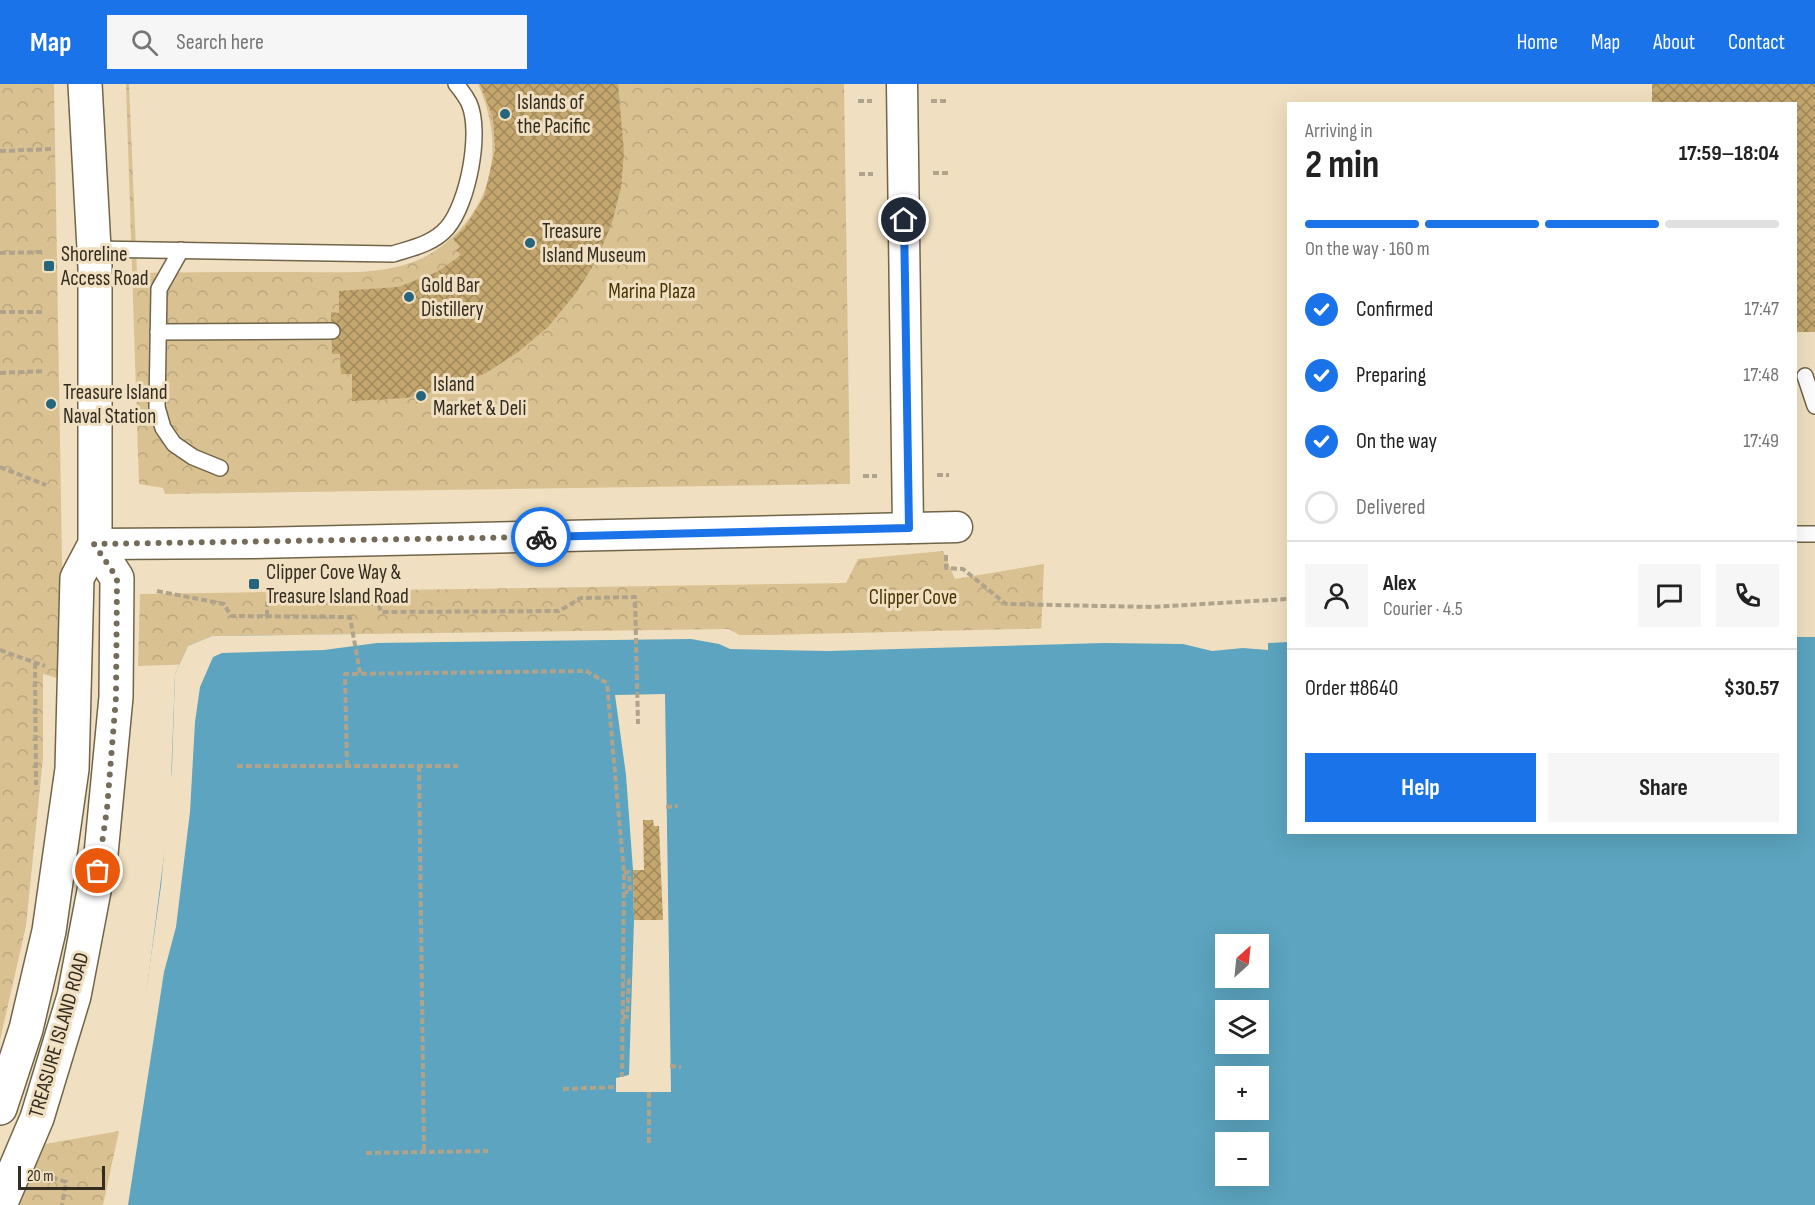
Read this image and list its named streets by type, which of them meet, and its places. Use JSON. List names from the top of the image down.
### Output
{
  "streets": {
    "street": ["TREASURE ISLAND ROAD"]
  },
  "parks": ["Marina Plaza", "Clipper Cove"],
  "places": {
    "other": [
      "Islands of the Pacific",
      "Treasure Island Museum",
      "Gold Bar Distillery",
      "Island Market & Deli",
      "Treasure Island Naval Station"
    ],
    "transit": ["Shoreline Access Road", "Clipper Cove Way & Treasure Island Road"]
  },
  "scale_bar": "20 m",
  "north": "top right",
  "page": {
    "header": "Map",
    "search": "Search here",
    "nav": [
      "Home",
      "Map",
      "About",
      "Contact"
    ],
    "heading": ["2 min", "Arriving in", "17:59–18:04"],
    "panel": [
      "Alex",
      "Courier · 4.5",
      "Order #8640",
      "$30.57"
    ],
    "bar": "On the way · 160 m",
    "list": [
      ["Confirmed", "17:47"],
      ["Preparing", "17:48"],
      ["On the way", "17:49"],
      "Delivered"
    ],
    "buttons": ["Help", "Share"],
    "map_buttons": ["+", "−"],
    "scale": "20 m"
  }
}
